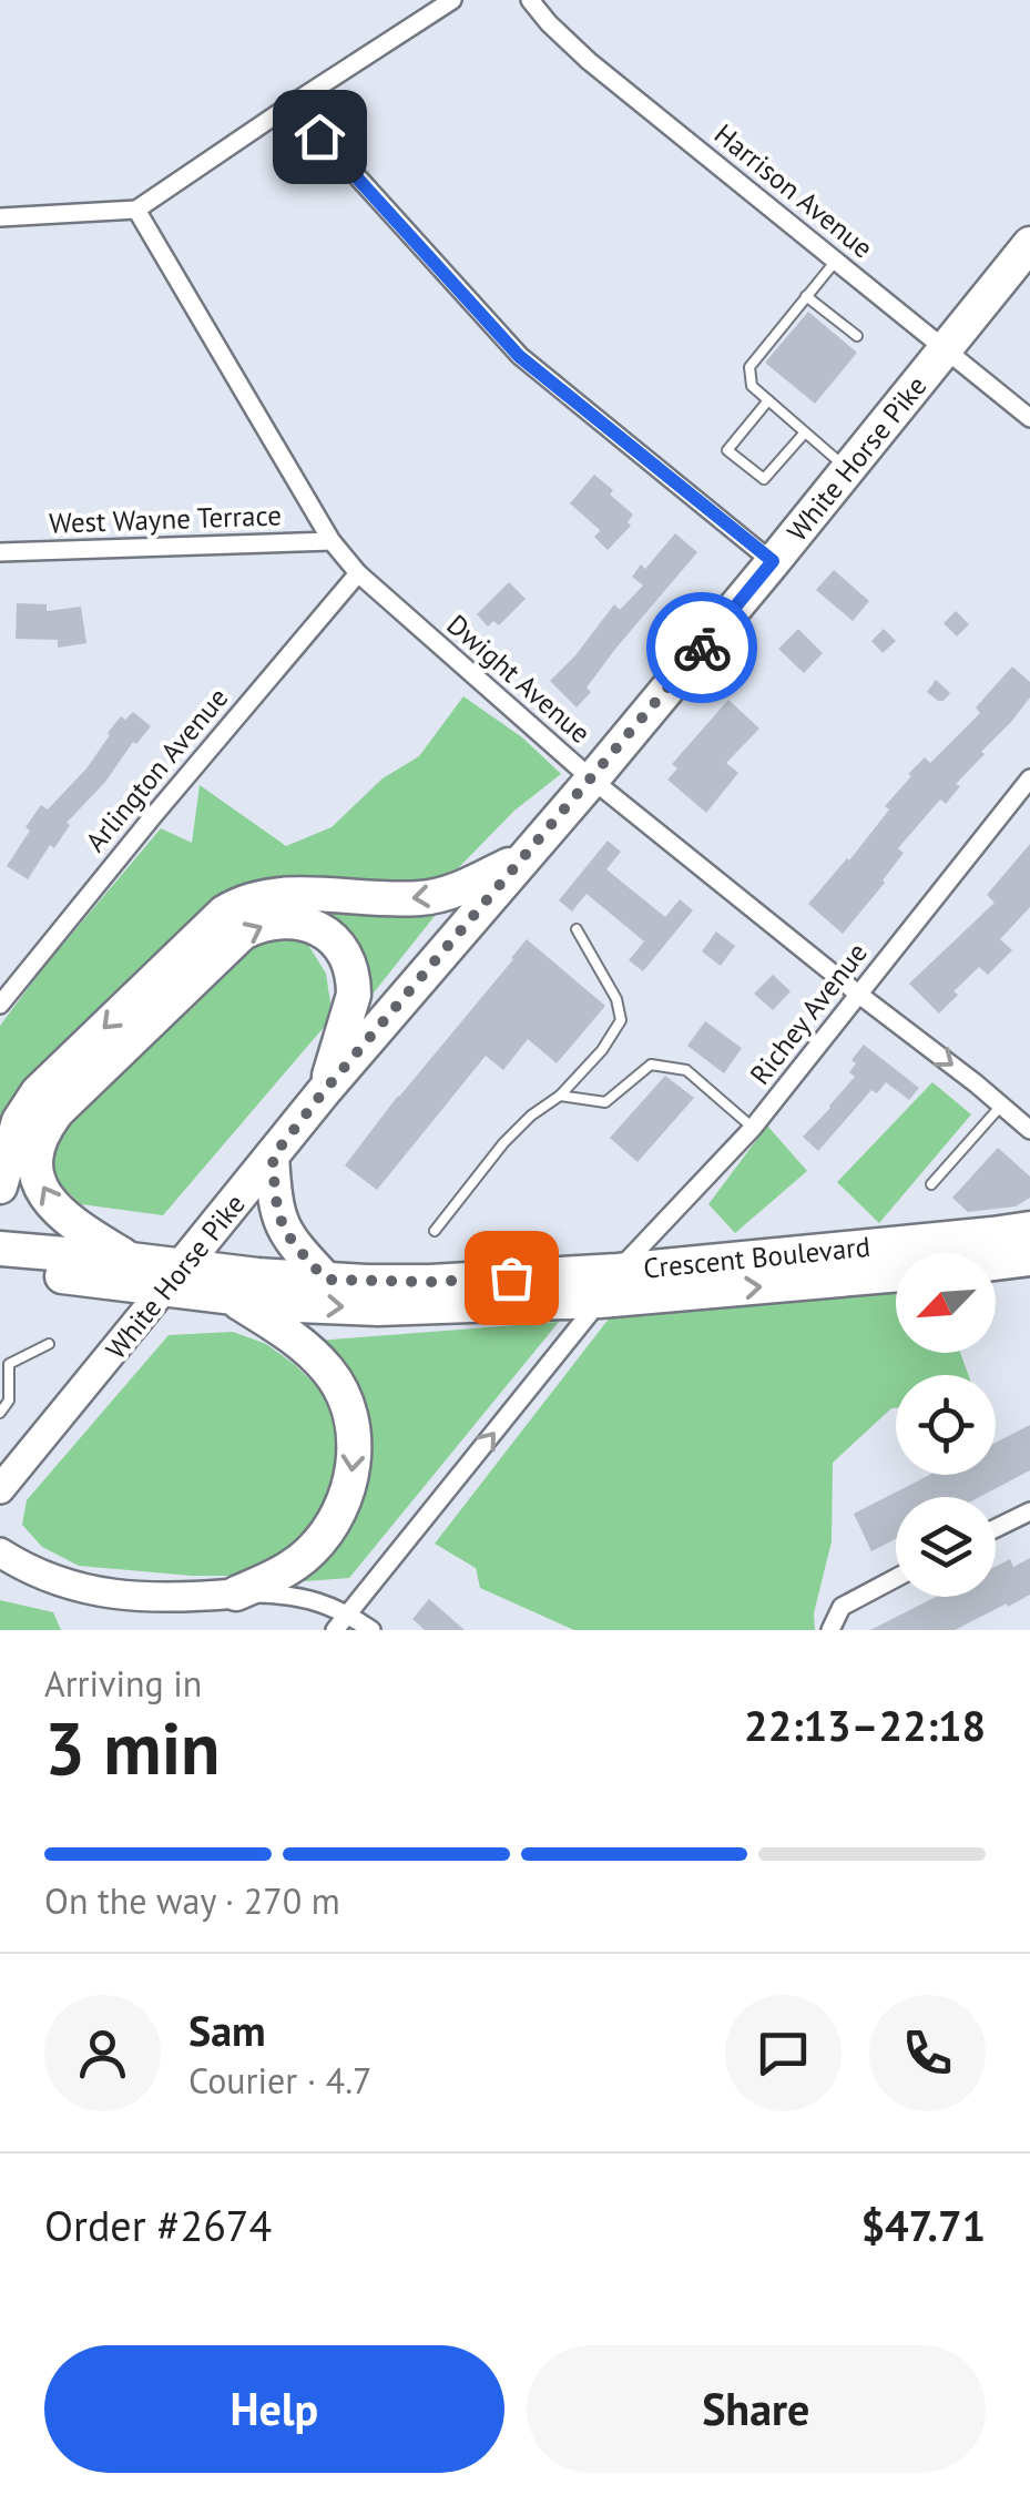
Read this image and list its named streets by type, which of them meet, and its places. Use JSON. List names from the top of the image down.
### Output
{
  "streets": {
    "highway": ["White Horse Pike", "Crescent Boulevard"],
    "street": [
      "Harrison Avenue",
      "West Wayne Terrace",
      "Dwight Avenue",
      "Arlington Avenue",
      "Richey Avenue"
    ]
  },
  "crossings": [
    ["Harrison Avenue", "White Horse Pike"],
    ["White Horse Pike", "Dwight Avenue"],
    ["White Horse Pike", "Crescent Boulevard"],
    ["West Wayne Terrace", "Dwight Avenue"],
    ["Dwight Avenue", "Arlington Avenue"],
    ["Dwight Avenue", "Richey Avenue"],
    ["Richey Avenue", "Crescent Boulevard"]
  ],
  "north": "bottom left",
  "page": {
    "heading": ["3 min", "Arriving in", "22:13–22:18"],
    "panel": [
      "Sam",
      "Courier · 4.7",
      "Order #2674",
      "$47.71"
    ],
    "bar": "On the way · 270 m",
    "buttons": ["Help", "Share"]
  }
}
